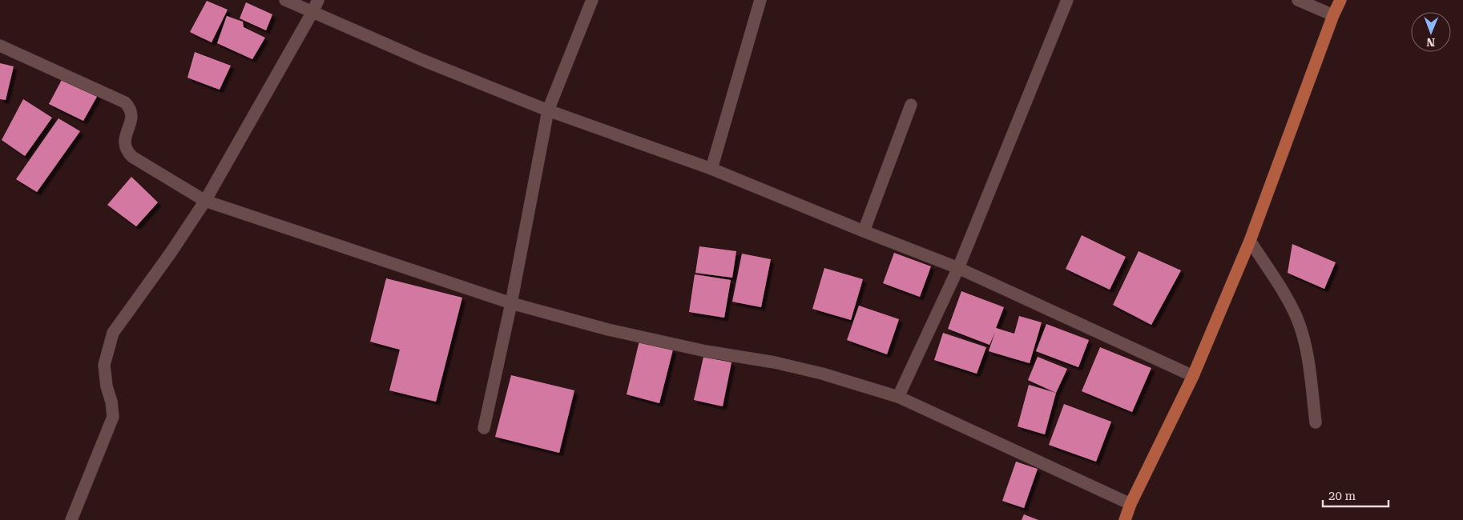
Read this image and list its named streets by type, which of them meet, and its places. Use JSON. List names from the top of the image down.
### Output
{
  "scale_bar": "20 m",
  "north": "bottom"
}
